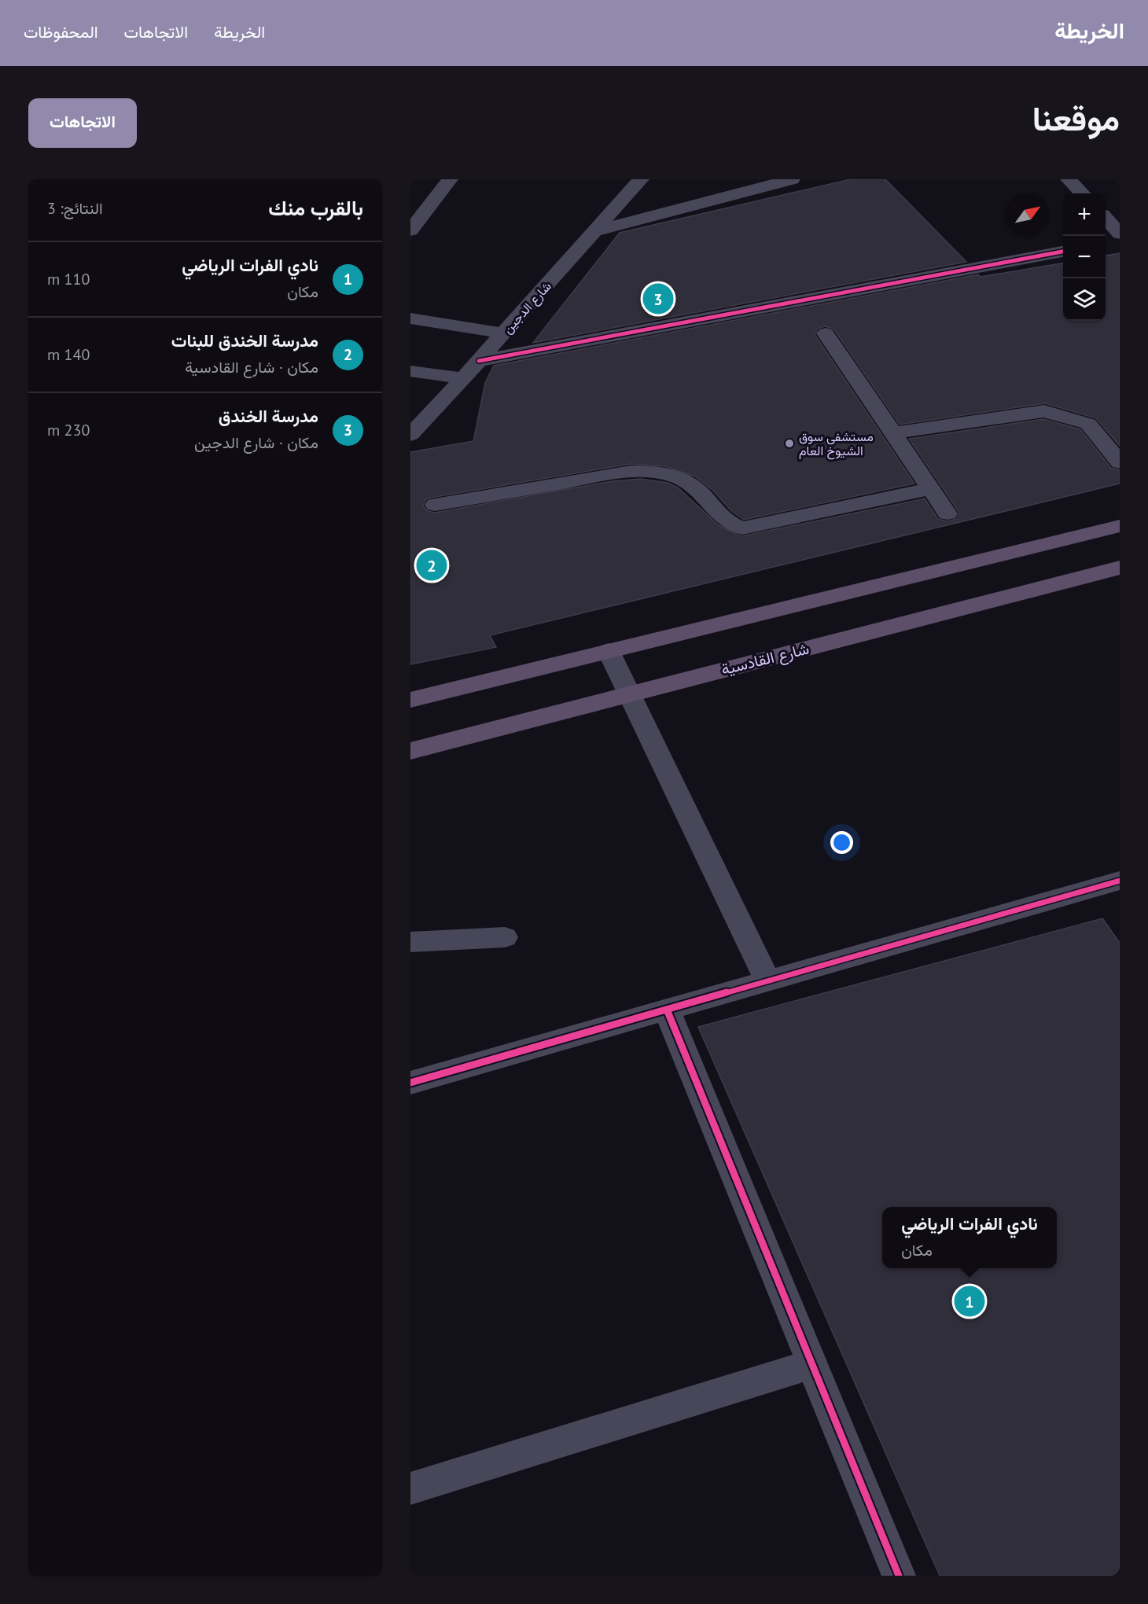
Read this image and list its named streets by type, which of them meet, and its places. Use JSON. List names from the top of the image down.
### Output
{
  "streets": {
    "main road": ["شارع القادسية"],
    "street": ["شارع الدجين"]
  },
  "places": ["مستشفى سوق الشيوخ العام"],
  "north": "top right",
  "page": {
    "header": "الخريطة",
    "nav": ["الخريطة", "الاتجاهات", "المحفوظات"],
    "title": "موقعنا",
    "buttons": "الاتجاهات",
    "heading": ["بالقرب منك", "النتائج: 3"],
    "map_buttons": ["+", "−"],
    "list": [
      {
        "mark": "1",
        "name": "نادي الفرات الرياضي",
        "note": "مكان",
        "value": "110 m"
      },
      {
        "mark": "2",
        "name": "مدرسة الخندق للبنات",
        "note": "مكان · شارع القادسية",
        "value": "140 m"
      },
      {
        "mark": "3",
        "name": "مدرسة الخندق",
        "note": "مكان · شارع الدجين",
        "value": "230 m"
      }
    ],
    "pins": ["3", "2", "1"],
    "popup": ["نادي الفرات الرياضي", "مكان"]
  }
}
